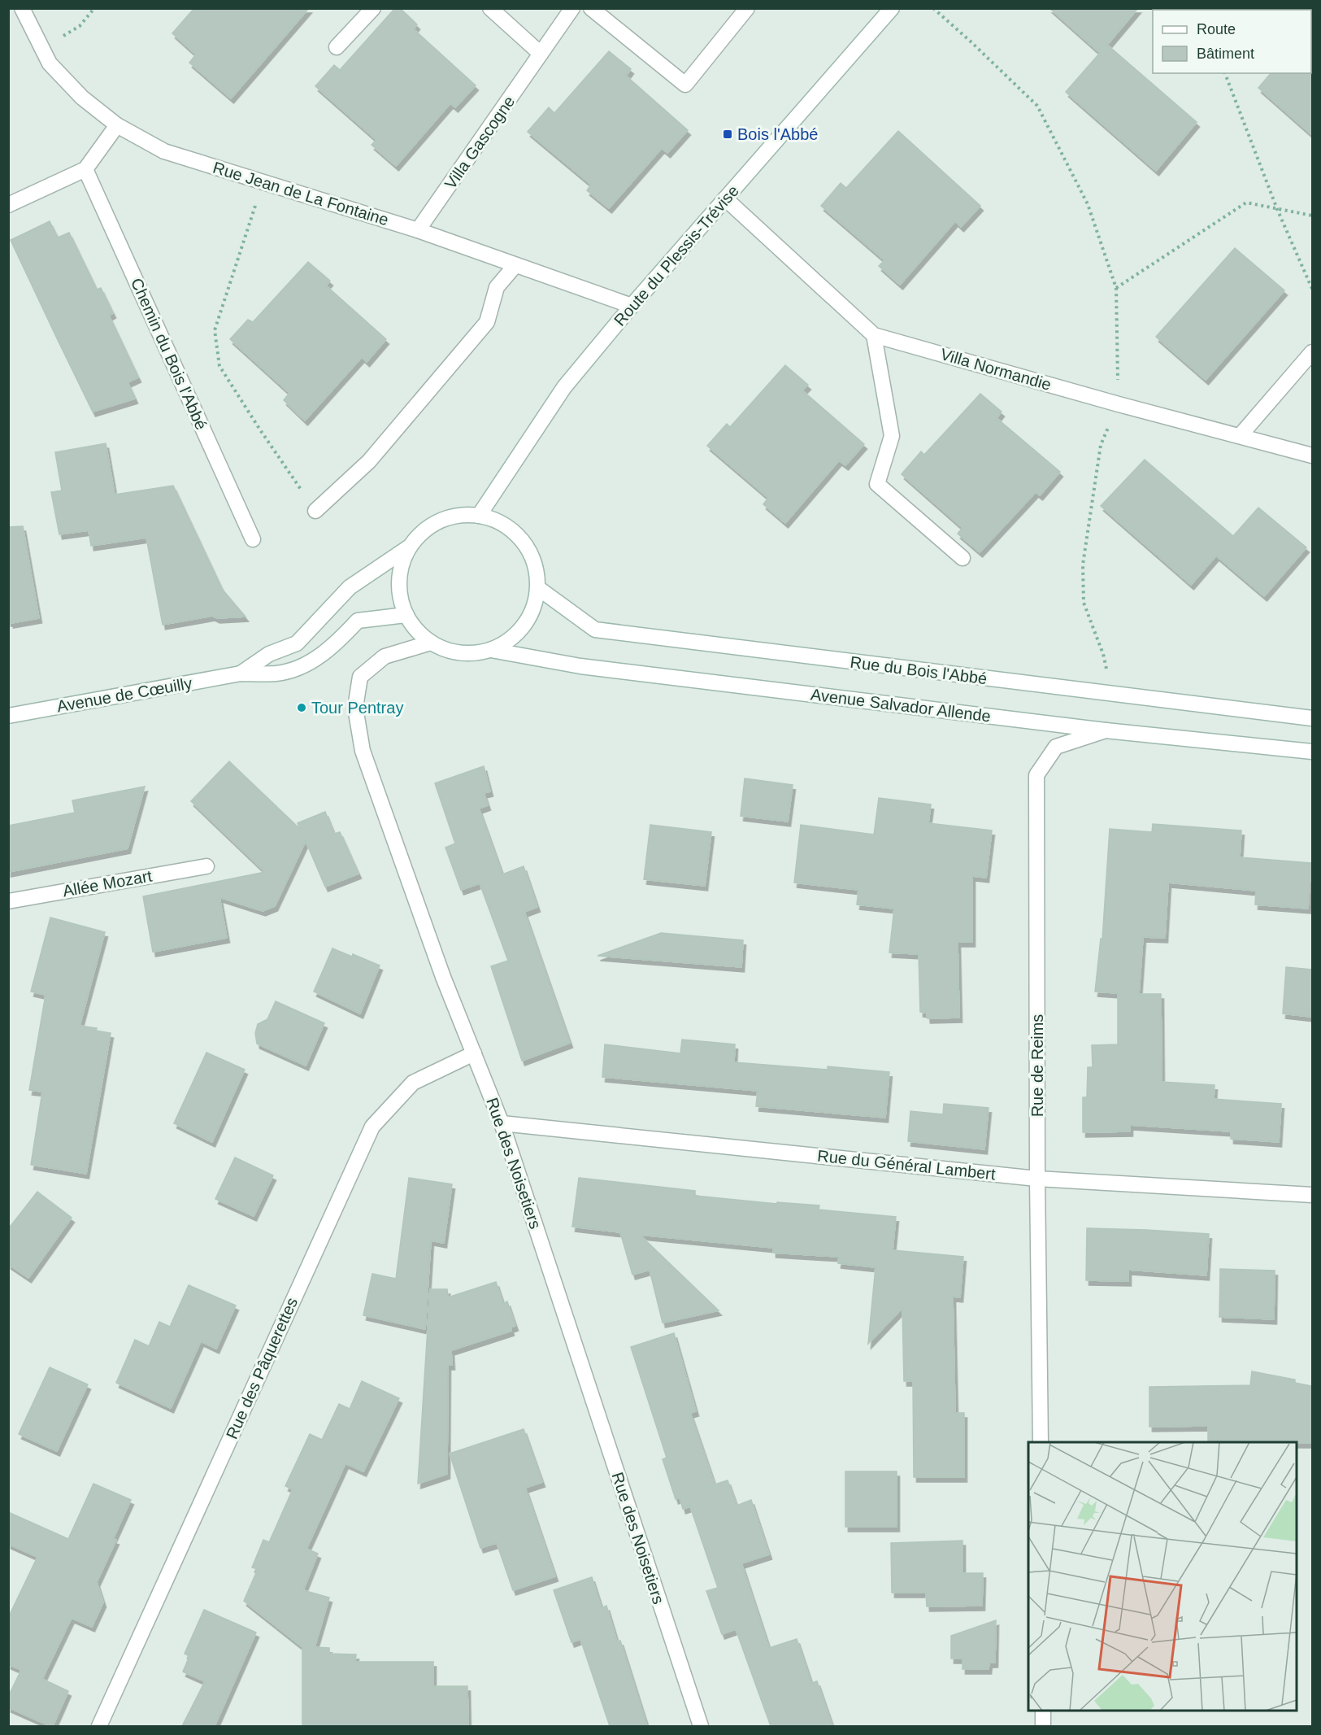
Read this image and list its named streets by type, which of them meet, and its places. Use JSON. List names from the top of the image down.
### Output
{
  "streets": {
    "street": [
      "Villa Gascogne",
      "Rue Jean de La Fontaine",
      "Route du Plessis-Trévise",
      "Chemin du Bois l'Abbé",
      "Villa Normandie",
      "Rue du Bois l'Abbé",
      "Avenue de Cœuilly",
      "Avenue Salvador Allende",
      "Allée Mozart",
      "Rue de Reims",
      "Rue des Noisetiers",
      "Rue du Général Lambert",
      "Rue des Pâquerettes"
    ]
  },
  "crossings": [
    ["Villa Gascogne", "Rue Jean de La Fontaine"],
    ["Rue Jean de La Fontaine", "Route du Plessis-Trévise"],
    ["Route du Plessis-Trévise", "Villa Normandie"],
    ["Route du Plessis-Trévise", "Rue du Bois l'Abbé"],
    ["Route du Plessis-Trévise", "Avenue de Cœuilly"],
    ["Route du Plessis-Trévise", "Avenue Salvador Allende"],
    ["Route du Plessis-Trévise", "Rue des Noisetiers"],
    ["Rue du Bois l'Abbé", "Avenue de Cœuilly"],
    ["Rue du Bois l'Abbé", "Avenue Salvador Allende"],
    ["Rue du Bois l'Abbé", "Rue des Noisetiers"],
    ["Avenue de Cœuilly", "Avenue Salvador Allende"],
    ["Avenue de Cœuilly", "Rue des Noisetiers"],
    ["Avenue Salvador Allende", "Rue de Reims"],
    ["Avenue Salvador Allende", "Rue des Noisetiers"],
    ["Rue de Reims", "Rue du Général Lambert"],
    ["Rue des Noisetiers", "Rue du Général Lambert"],
    ["Rue des Noisetiers", "Rue des Pâquerettes"]
  ],
  "places": {
    "transit": ["Bois l'Abbé"],
    "other": ["Tour Pentray"]
  },
  "legend": ["Route", "Bâtiment"]
}
